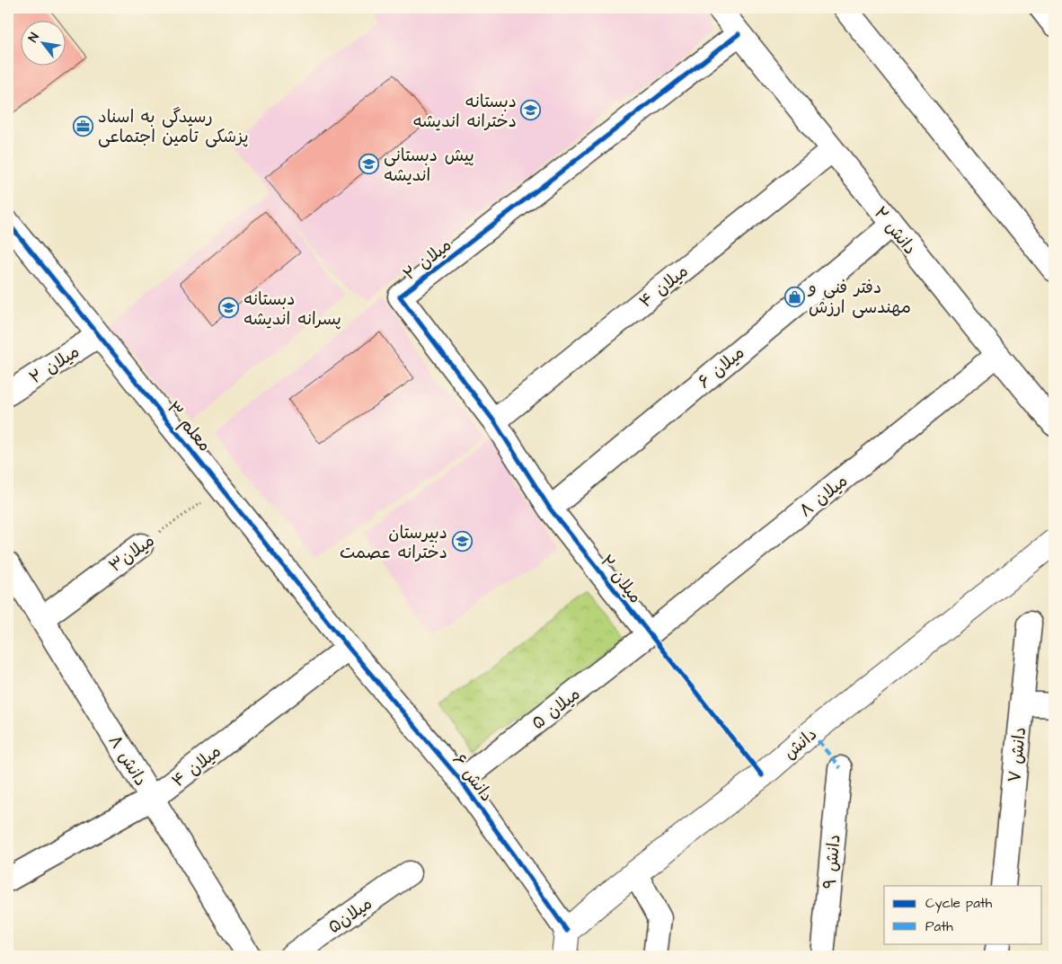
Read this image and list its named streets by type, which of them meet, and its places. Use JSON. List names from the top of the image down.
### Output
{
  "streets": {
    "street": [
      "دانش ۲",
      "میلان ۲",
      "میلان ۴",
      "میلان ۶",
      "معلم ۳",
      "میلان ۸",
      "میلان۳",
      "میلان ۵",
      "دانش",
      "دانش ۷",
      "دانش ۸",
      "دانش ۶",
      "دانش ۹",
      "میلان۵"
    ]
  },
  "crossings": [
    ["دانش ۲", "میلان ۲"],
    ["دانش ۲", "میلان ۴"],
    ["دانش ۲", "میلان ۶"],
    ["دانش ۲", "میلان ۸"],
    ["میلان ۲", "میلان ۴"],
    ["میلان ۲", "میلان ۶"],
    ["میلان ۲", "معلم ۳"],
    ["میلان ۲", "میلان ۸"],
    ["میلان ۲", "میلان ۵"],
    ["میلان ۴", "معلم ۳"],
    ["میلان ۴", "دانش ۸"],
    ["میلان ۴", "دانش ۶"],
    ["معلم ۳", "میلان۳"],
    ["معلم ۳", "دانش ۶"],
    ["میلان ۸", "میلان ۵"],
    ["میلان۳", "دانش ۸"],
    ["میلان ۵", "دانش ۶"],
    ["دانش", "دانش ۶"]
  ],
  "places": {
    "school or university": [
      "دبستانه دخترانه اندیشه",
      "پیش دبستانی اندیشه",
      "دبستانه پسرانه اندیشه",
      "دبیرستان دخترانه عصمت"
    ],
    "office": ["رسیدگی به اسناد پزشکی تامین اجتماعی"],
    "shop": ["دفتر فنی و مهندسی ارزش"]
  },
  "legend": ["Cycle path", "Path"],
  "north": "top left"
}
